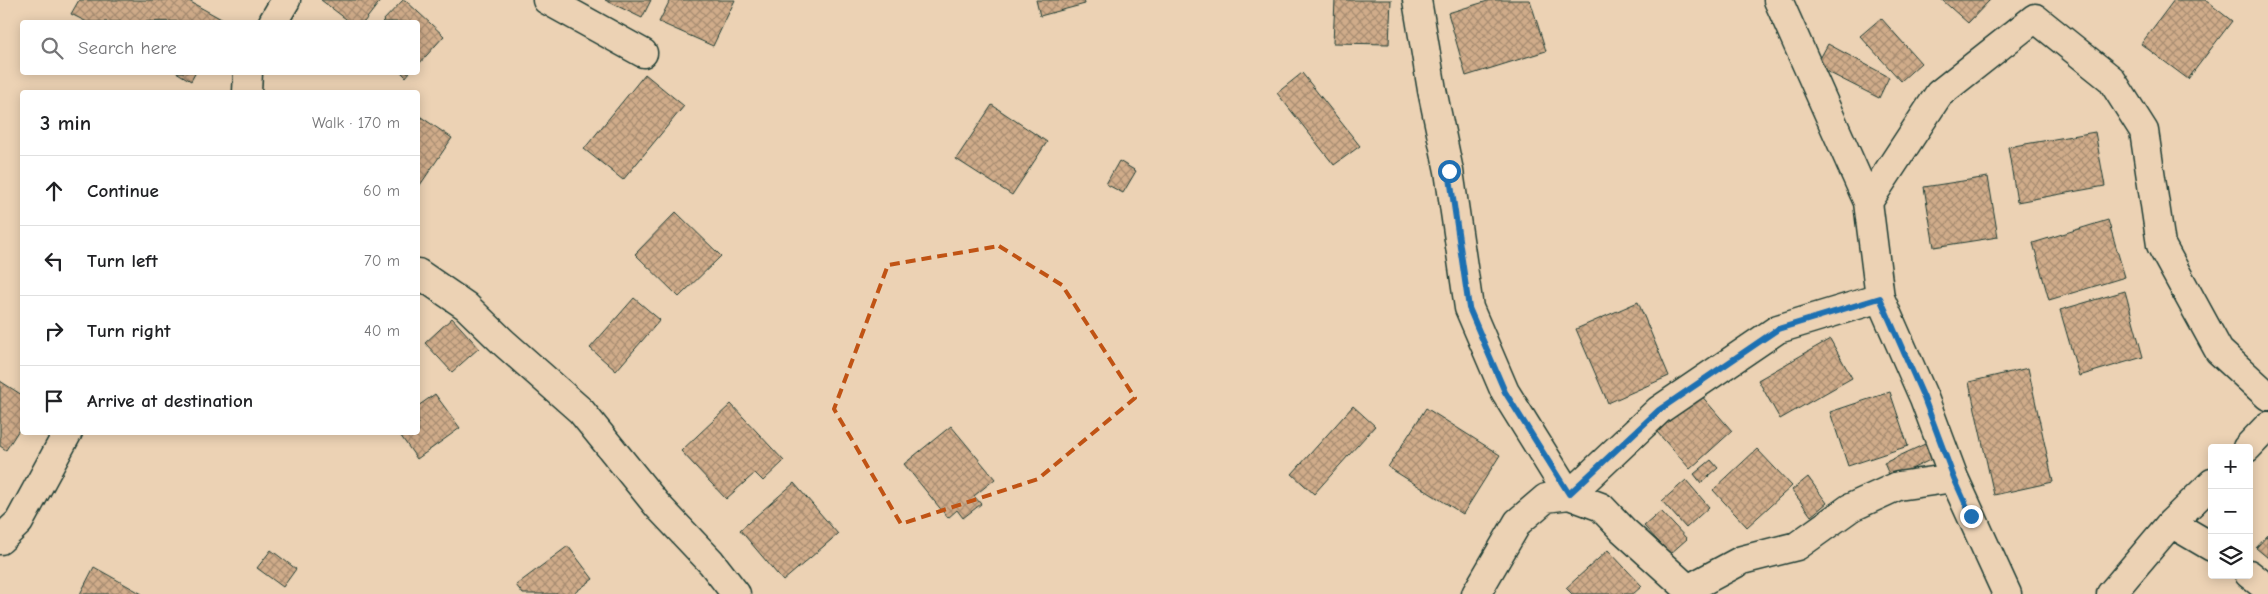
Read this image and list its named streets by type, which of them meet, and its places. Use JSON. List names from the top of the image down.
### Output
{
  "page": {
    "search": "Search here",
    "heading": ["3 min", "Walk · 170 m"],
    "list": [
      ["Continue", "60 m"],
      ["Turn left", "70 m"],
      ["Turn right", "40 m"],
      "Arrive at destination"
    ],
    "map_buttons": ["+", "−"]
  }
}
